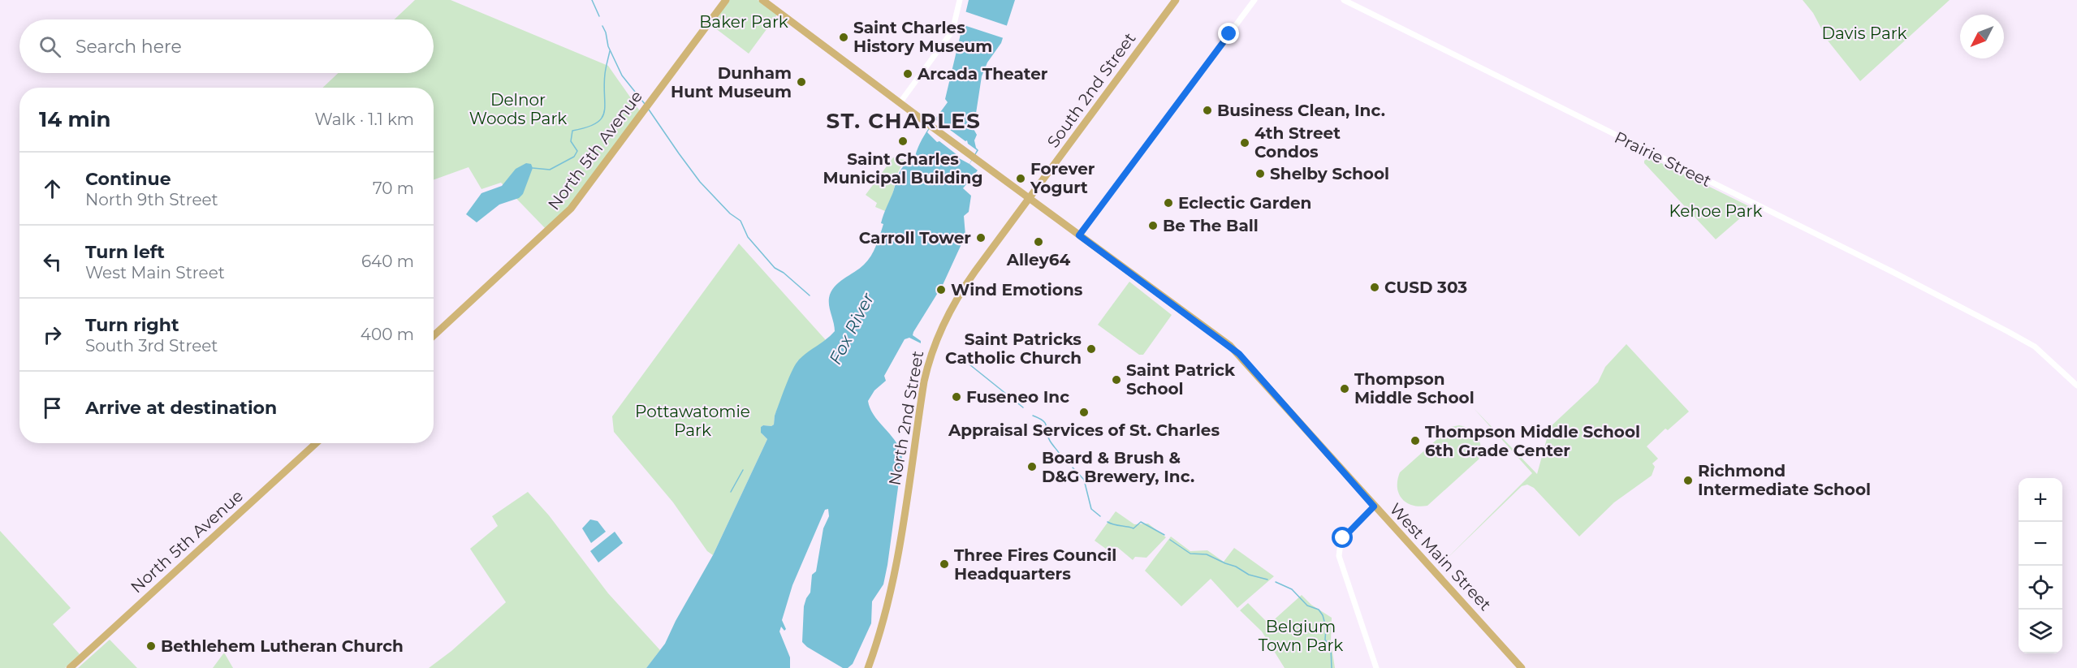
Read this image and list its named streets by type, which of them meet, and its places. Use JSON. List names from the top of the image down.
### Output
{
  "streets": {
    "main road": [
      "South 2nd Street",
      "North 5th Avenue",
      "North 2nd Street",
      "West Main Street"
    ],
    "street": ["Prairie Street"]
  },
  "crossings": [
    ["South 2nd Street", "North 2nd Street"],
    ["South 2nd Street", "West Main Street"],
    ["North 2nd Street", "West Main Street"]
  ],
  "districts": ["ST. CHARLES"],
  "water": ["Fox River"],
  "parks": [
    "Baker Park",
    "Davis Park",
    "Delnor Woods Park",
    "Kehoe Park",
    "Pottawatomie Park",
    "Belgium Town Park"
  ],
  "places": [
    "Saint Charles History Museum",
    "Arcada Theater",
    "Dunham Hunt Museum",
    "Business Clean, Inc.",
    "Saint Charles Municipal Building",
    "4th Street Condos",
    "Shelby School",
    "Forever Yogurt",
    "Eclectic Garden",
    "Be The Ball",
    "Carroll Tower",
    "Alley64",
    "CUSD 303",
    "Wind Emotions",
    "Saint Patricks Catholic Church",
    "Saint Patrick School",
    "Thompson Middle School",
    "Fuseneo Inc",
    "Appraisal Services of St. Charles",
    "Thompson Middle School 6th Grade Center",
    "Board & Brush & D&G Brewery, Inc.",
    "Richmond Intermediate School",
    "Three Fires Council Headquarters",
    "Bethlehem Lutheran Church"
  ],
  "north": "bottom left",
  "page": {
    "search": "Search here",
    "heading": ["14 min", "Walk · 1.1 km"],
    "list": [
      ["Continue", "North 9th Street", "70 m"],
      ["Turn left", "West Main Street", "640 m"],
      ["Turn right", "South 3rd Street", "400 m"],
      "Arrive at destination"
    ],
    "map_buttons": ["+", "−"]
  }
}
